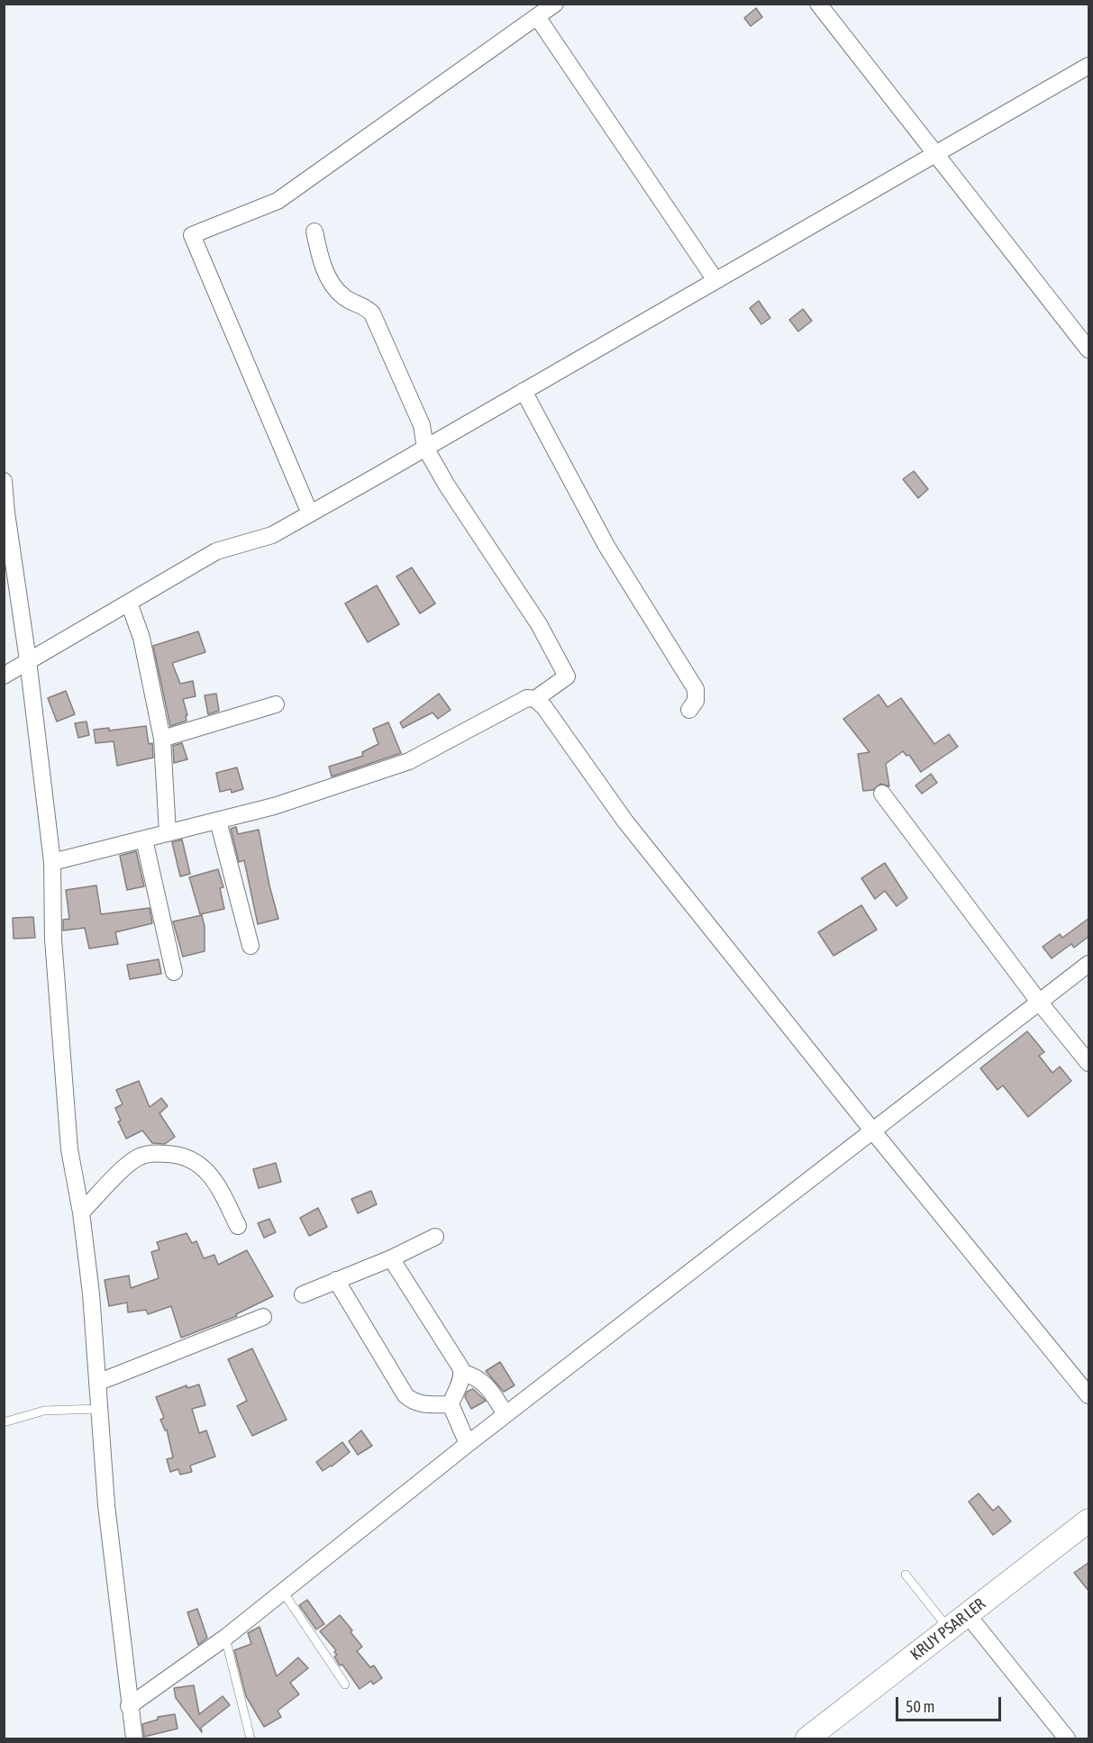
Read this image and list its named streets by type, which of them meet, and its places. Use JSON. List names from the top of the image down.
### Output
{
  "streets": {
    "street": ["KRUY PSAR LER"]
  },
  "scale_bar": "50 m"
}
